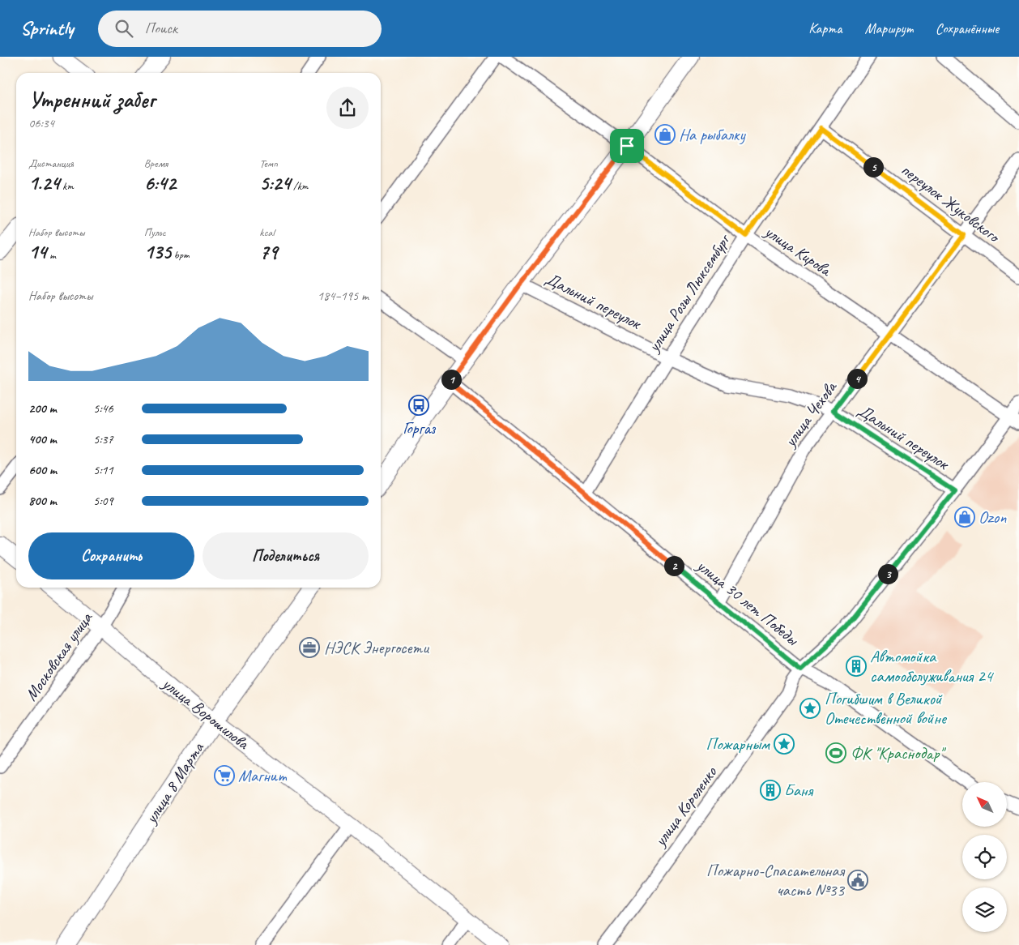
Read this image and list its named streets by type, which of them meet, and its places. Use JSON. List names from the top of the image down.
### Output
{
  "streets": {
    "main road": ["улица Ворошилова", "улица 8 Марта"],
    "street": [
      "переулок Жуковского",
      "улица Кирова",
      "улица Розы Люксембург",
      "Дальний переулок",
      "улица Чехова",
      "улица 30 лет Победы",
      "Московская улица",
      "улица Короленко"
    ]
  },
  "crossings": [
    ["переулок Жуковского", "улица Розы Люксембург"],
    ["переулок Жуковского", "улица Чехова"],
    ["улица Кирова", "улица Розы Люксембург"],
    ["улица Кирова", "улица Чехова"],
    ["улица Кирова", "улица Короленко"],
    ["улица Розы Люксембург", "Дальний переулок"],
    ["улица Розы Люксембург", "улица 30 лет Победы"],
    ["Дальний переулок", "улица Чехова"],
    ["Дальний переулок", "улица Короленко"],
    ["улица Чехова", "улица 30 лет Победы"],
    ["улица 30 лет Победы", "улица Короленко"],
    ["Московская улица", "улица Ворошилова"],
    ["улица Ворошилова", "улица 8 Марта"]
  ],
  "places": {
    "shop": ["На рыбалку", "Ozon"],
    "bus stop": ["Горгаз"],
    "office": ["НЭСК Энергосети"],
    "building": ["Автомойка самообслуживания 24", "Баня"],
    "place": ["Погибшим в Великой Отечественной войне", "Пожарным"],
    "sports": ["ФК \"Краснодар\""],
    "supermarket": ["Магнит"],
    "public building": ["Пожарно-Спасательная часть №33"]
  },
  "north": "top left",
  "page": {
    "header": "Sprintly",
    "search": "Поиск",
    "nav": ["Карта", "Маршрут", "Сохранённые"],
    "heading": ["Утренний забег", "06:34"],
    "stats": [
      ["Дистанция", "1.24 km"],
      ["Время", "6:42"],
      ["Темп", "5:24 /km"],
      ["Набор высоты", "14 m"],
      ["Пульс", "135 bpm"],
      ["kcal", "79"]
    ],
    "pins": [
      "5",
      "4",
      "1",
      "2",
      "3"
    ],
    "chart": ["Набор высоты", "184–195 m"],
    "list": [
      {
        "name": "200 m",
        "note": "5:46"
      },
      {
        "name": "400 m",
        "note": "5:37"
      },
      {
        "name": "600 m",
        "note": "5:11"
      },
      {
        "name": "800 m",
        "note": "5:09"
      }
    ],
    "buttons": ["Сохранить", "Поделиться"]
  }
}
